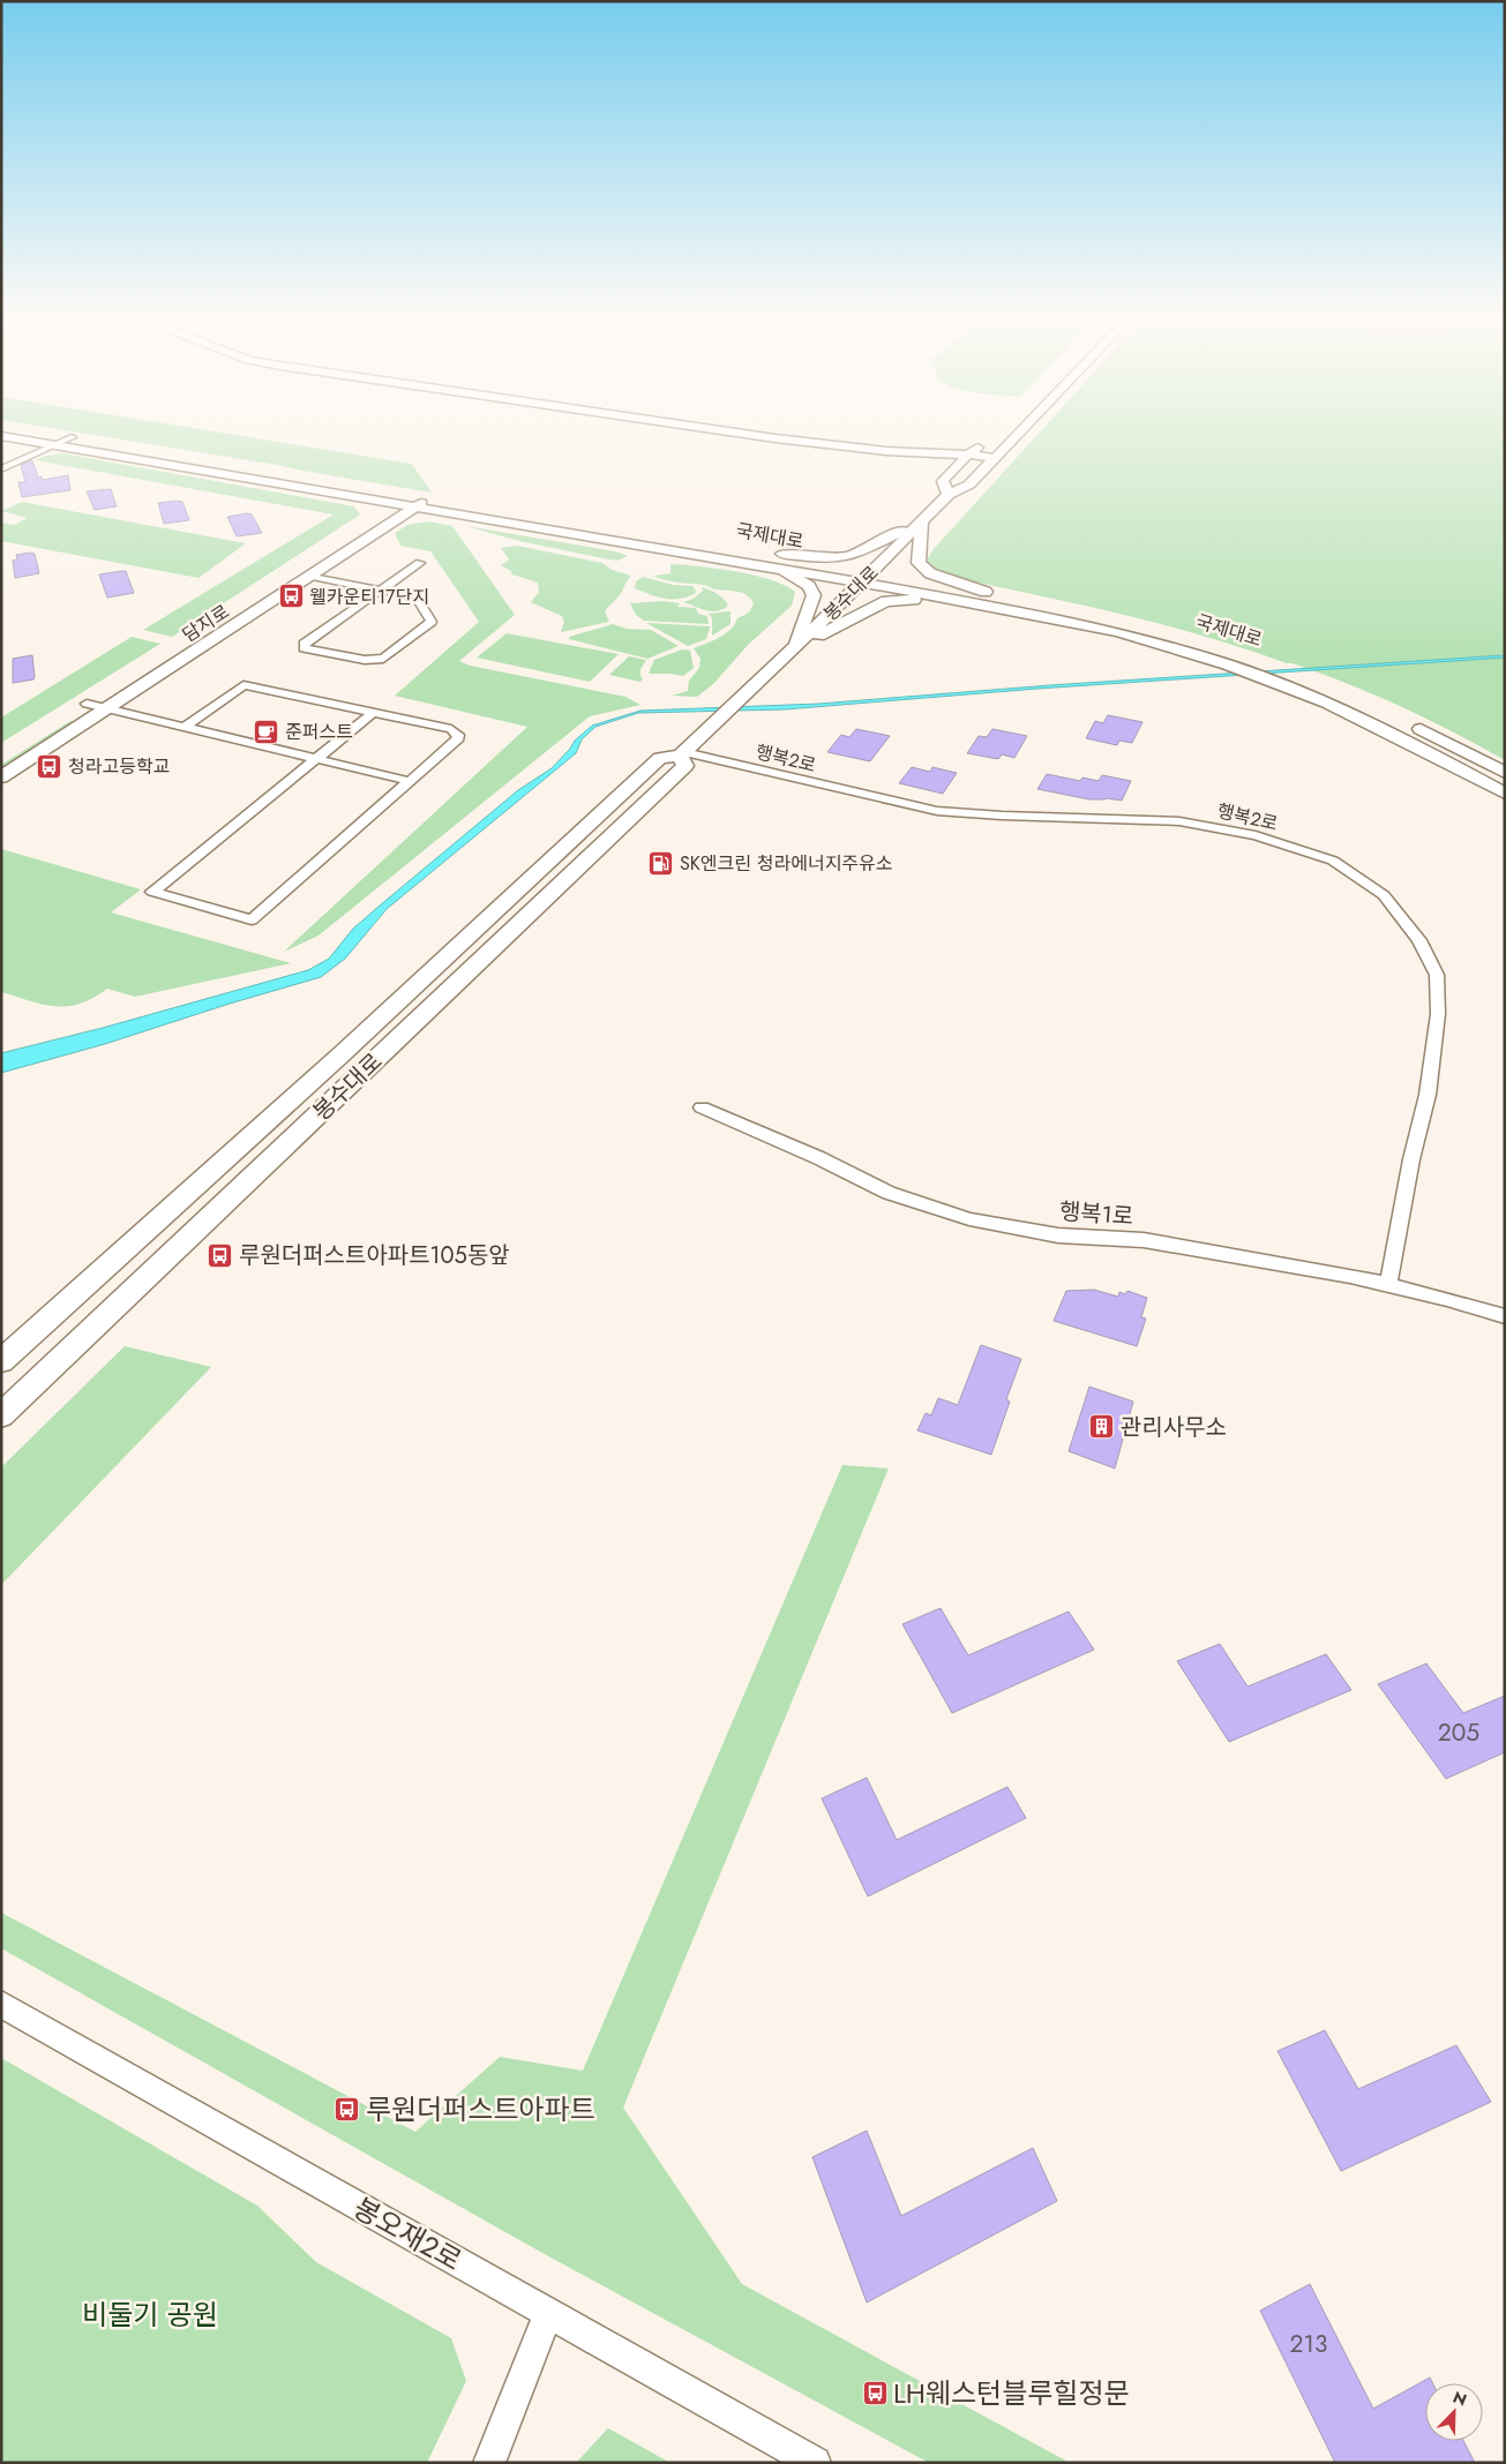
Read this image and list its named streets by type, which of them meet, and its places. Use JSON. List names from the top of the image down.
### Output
{
  "streets": {
    "main road": ["국제대로", "봉수대로", "담지로"],
    "street": ["행복2로", "행복1로", "봉오재2로"]
  },
  "crossings": [
    ["국제대로", "봉수대로"],
    ["국제대로", "담지로"],
    ["봉수대로", "행복2로"],
    ["행복2로", "행복1로"]
  ],
  "parks": ["비둘기 공원"],
  "places": {
    "bus stop": [
      "웰카운티17단지",
      "청라고등학교",
      "루원더퍼스트아파트105동앞",
      "루원더퍼스트아파트",
      "LH웨스턴블루힐정문"
    ],
    "cafe": ["준퍼스트"],
    "fuel station": ["SK엔크린 청라에너지주유소"],
    "building": ["관리사무소"]
  },
  "house_numbers": ["205", "213"],
  "north": "top right"
}
